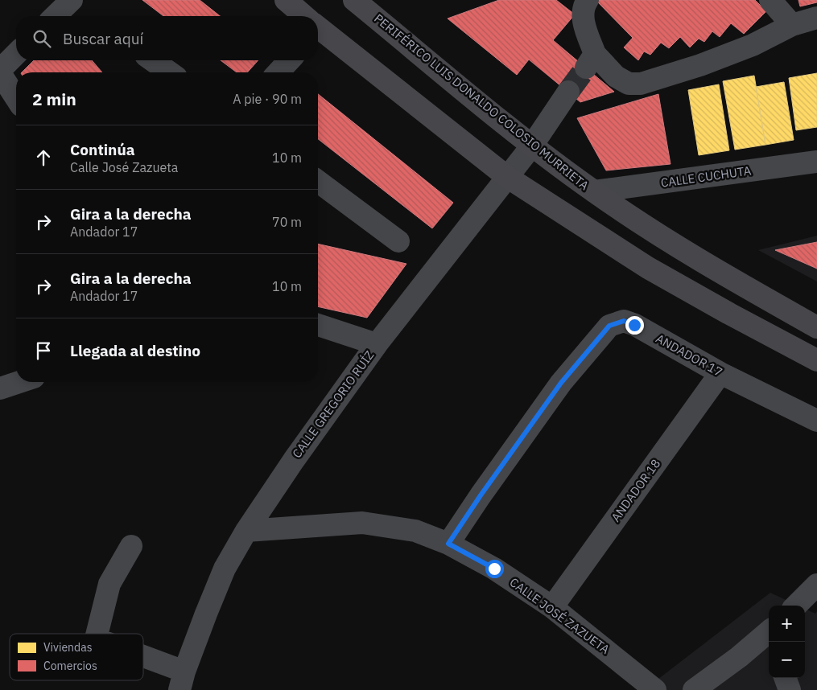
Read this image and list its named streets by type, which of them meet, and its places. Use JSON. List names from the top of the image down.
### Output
{
  "streets": {
    "main road": ["PERIFÉRICO LUIS DONALDO COLOSIO MURRIETA"],
    "street": [
      "CALLE CUCHUTA",
      "ANDADOR 17",
      "CALLE GREGORIO RUÍZ",
      "ANDADOR 18",
      "CALLE JOSÉ ZAZUETA"
    ]
  },
  "crossings": [
    ["PERIFÉRICO LUIS DONALDO COLOSIO MURRIETA", "CALLE CUCHUTA"],
    ["PERIFÉRICO LUIS DONALDO COLOSIO MURRIETA", "CALLE GREGORIO RUÍZ"],
    ["ANDADOR 17", "ANDADOR 18"],
    ["ANDADOR 17", "CALLE JOSÉ ZAZUETA"],
    ["CALLE GREGORIO RUÍZ", "CALLE JOSÉ ZAZUETA"],
    ["ANDADOR 18", "CALLE JOSÉ ZAZUETA"]
  ],
  "legend": ["Viviendas", "Comercios"],
  "page": {
    "search": "Buscar aquí",
    "heading": ["2 min", "A pie · 90 m"],
    "list": [
      ["Continúa", "Calle José Zazueta", "10 m"],
      ["Gira a la derecha", "Andador 17", "70 m"],
      ["Gira a la derecha", "Andador 17", "10 m"],
      "Llegada al destino"
    ],
    "map_buttons": ["+", "−"]
  }
}
